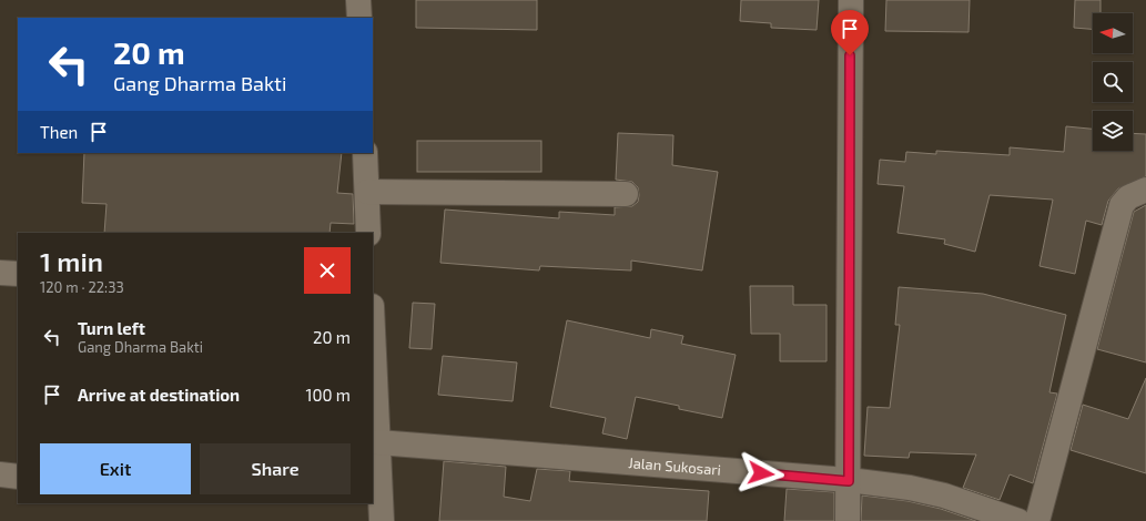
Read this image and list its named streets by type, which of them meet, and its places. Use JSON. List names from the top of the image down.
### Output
{
  "streets": {
    "street": ["Jalan Sukosari"]
  },
  "north": "left",
  "page": {
    "turn": ["20 m", "Gang Dharma Bakti"],
    "then": "Then",
    "heading": ["1 min", "120 m · 22:33"],
    "list": [
      {
        "name": "Turn left",
        "note": "Gang Dharma Bakti",
        "value": "20 m"
      },
      {
        "name": "Arrive at destination",
        "value": "100 m"
      }
    ],
    "buttons": ["Exit", "Share"]
  }
}
